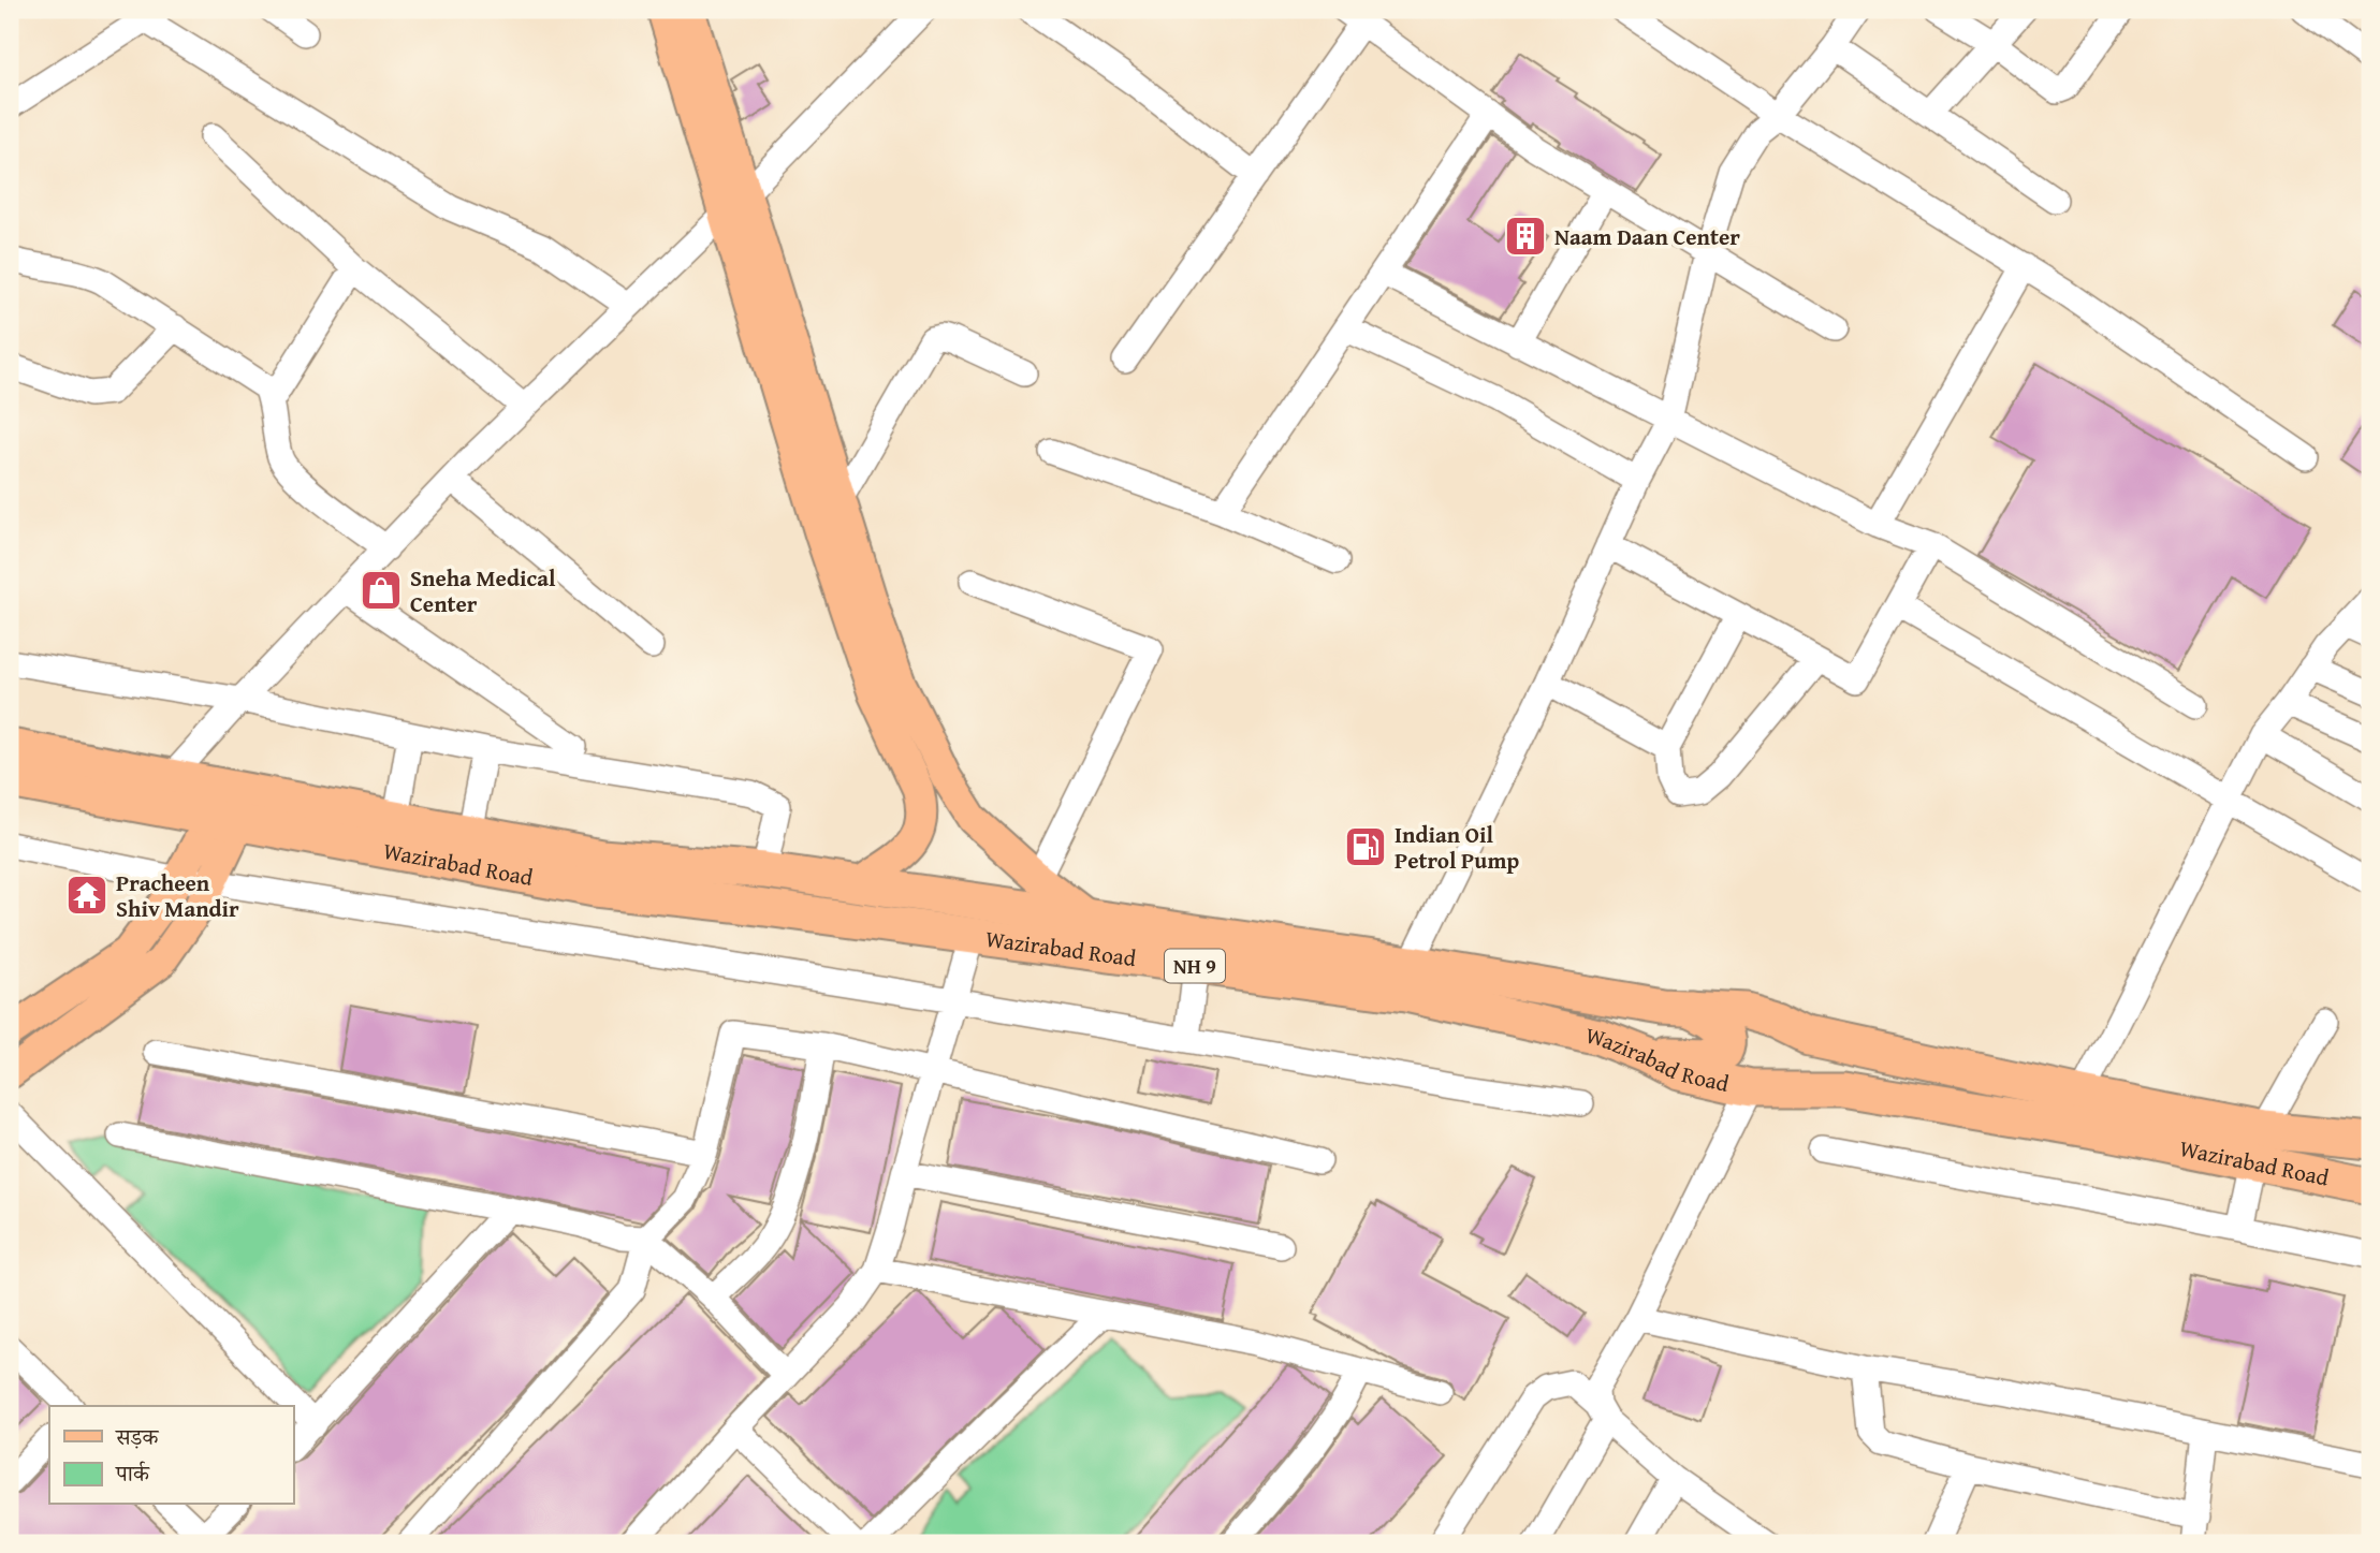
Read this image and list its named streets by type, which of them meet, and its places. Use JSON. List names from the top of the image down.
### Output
{
  "streets": {
    "highway": ["Wazirabad Road", "NH 9"]
  },
  "places": {
    "building": ["Naam Daan Center"],
    "shop": ["Sneha Medical Center"],
    "fuel station": ["Indian Oil Petrol Pump"],
    "temple": ["Pracheen Shiv Mandir"]
  },
  "legend": ["सड़क", "पार्क"]
}
